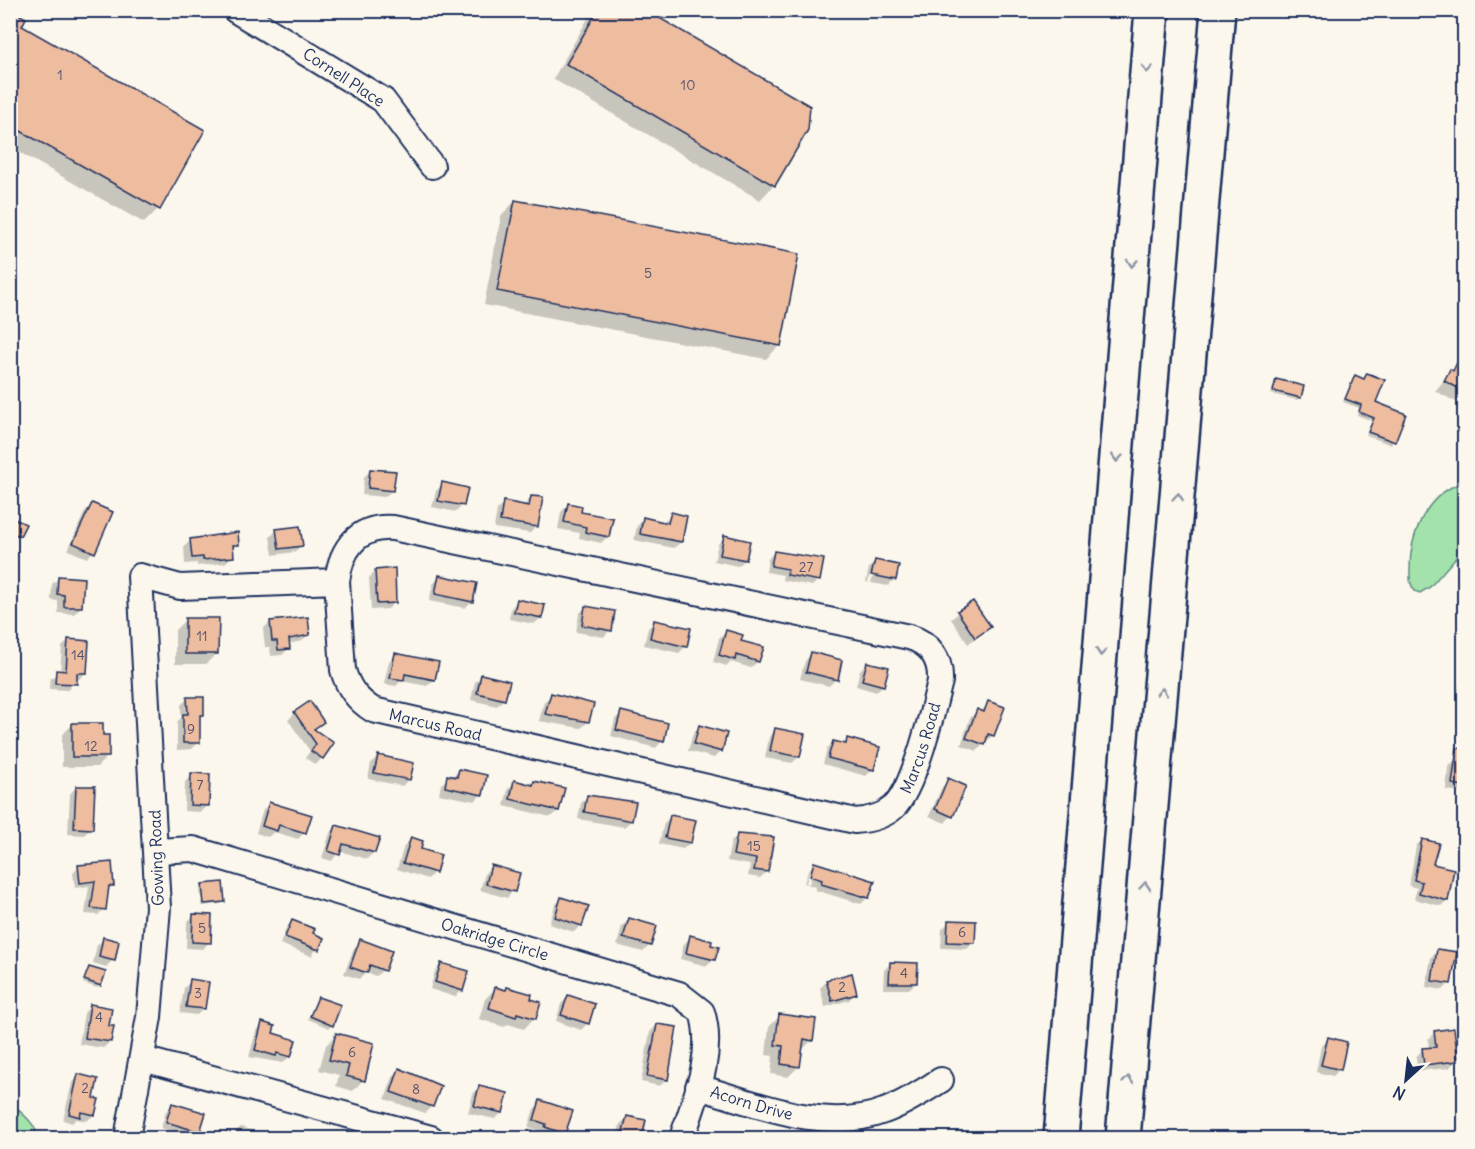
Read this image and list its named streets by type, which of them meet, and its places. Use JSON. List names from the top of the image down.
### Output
{
  "streets": {
    "street": [
      "Cornell Place",
      "Marcus Road",
      "Gowing Road",
      "Oakridge Circle",
      "Acorn Drive"
    ]
  },
  "crossings": [
    ["Marcus Road", "Gowing Road"],
    ["Gowing Road", "Oakridge Circle"],
    ["Oakridge Circle", "Acorn Drive"]
  ],
  "house_numbers": [
    "1",
    "10",
    "5",
    "27",
    "11",
    "14",
    "9",
    "12",
    "7",
    "15",
    "5",
    "6",
    "4",
    "2",
    "3",
    "4",
    "6",
    "2",
    "8"
  ],
  "north": "bottom left"
}
